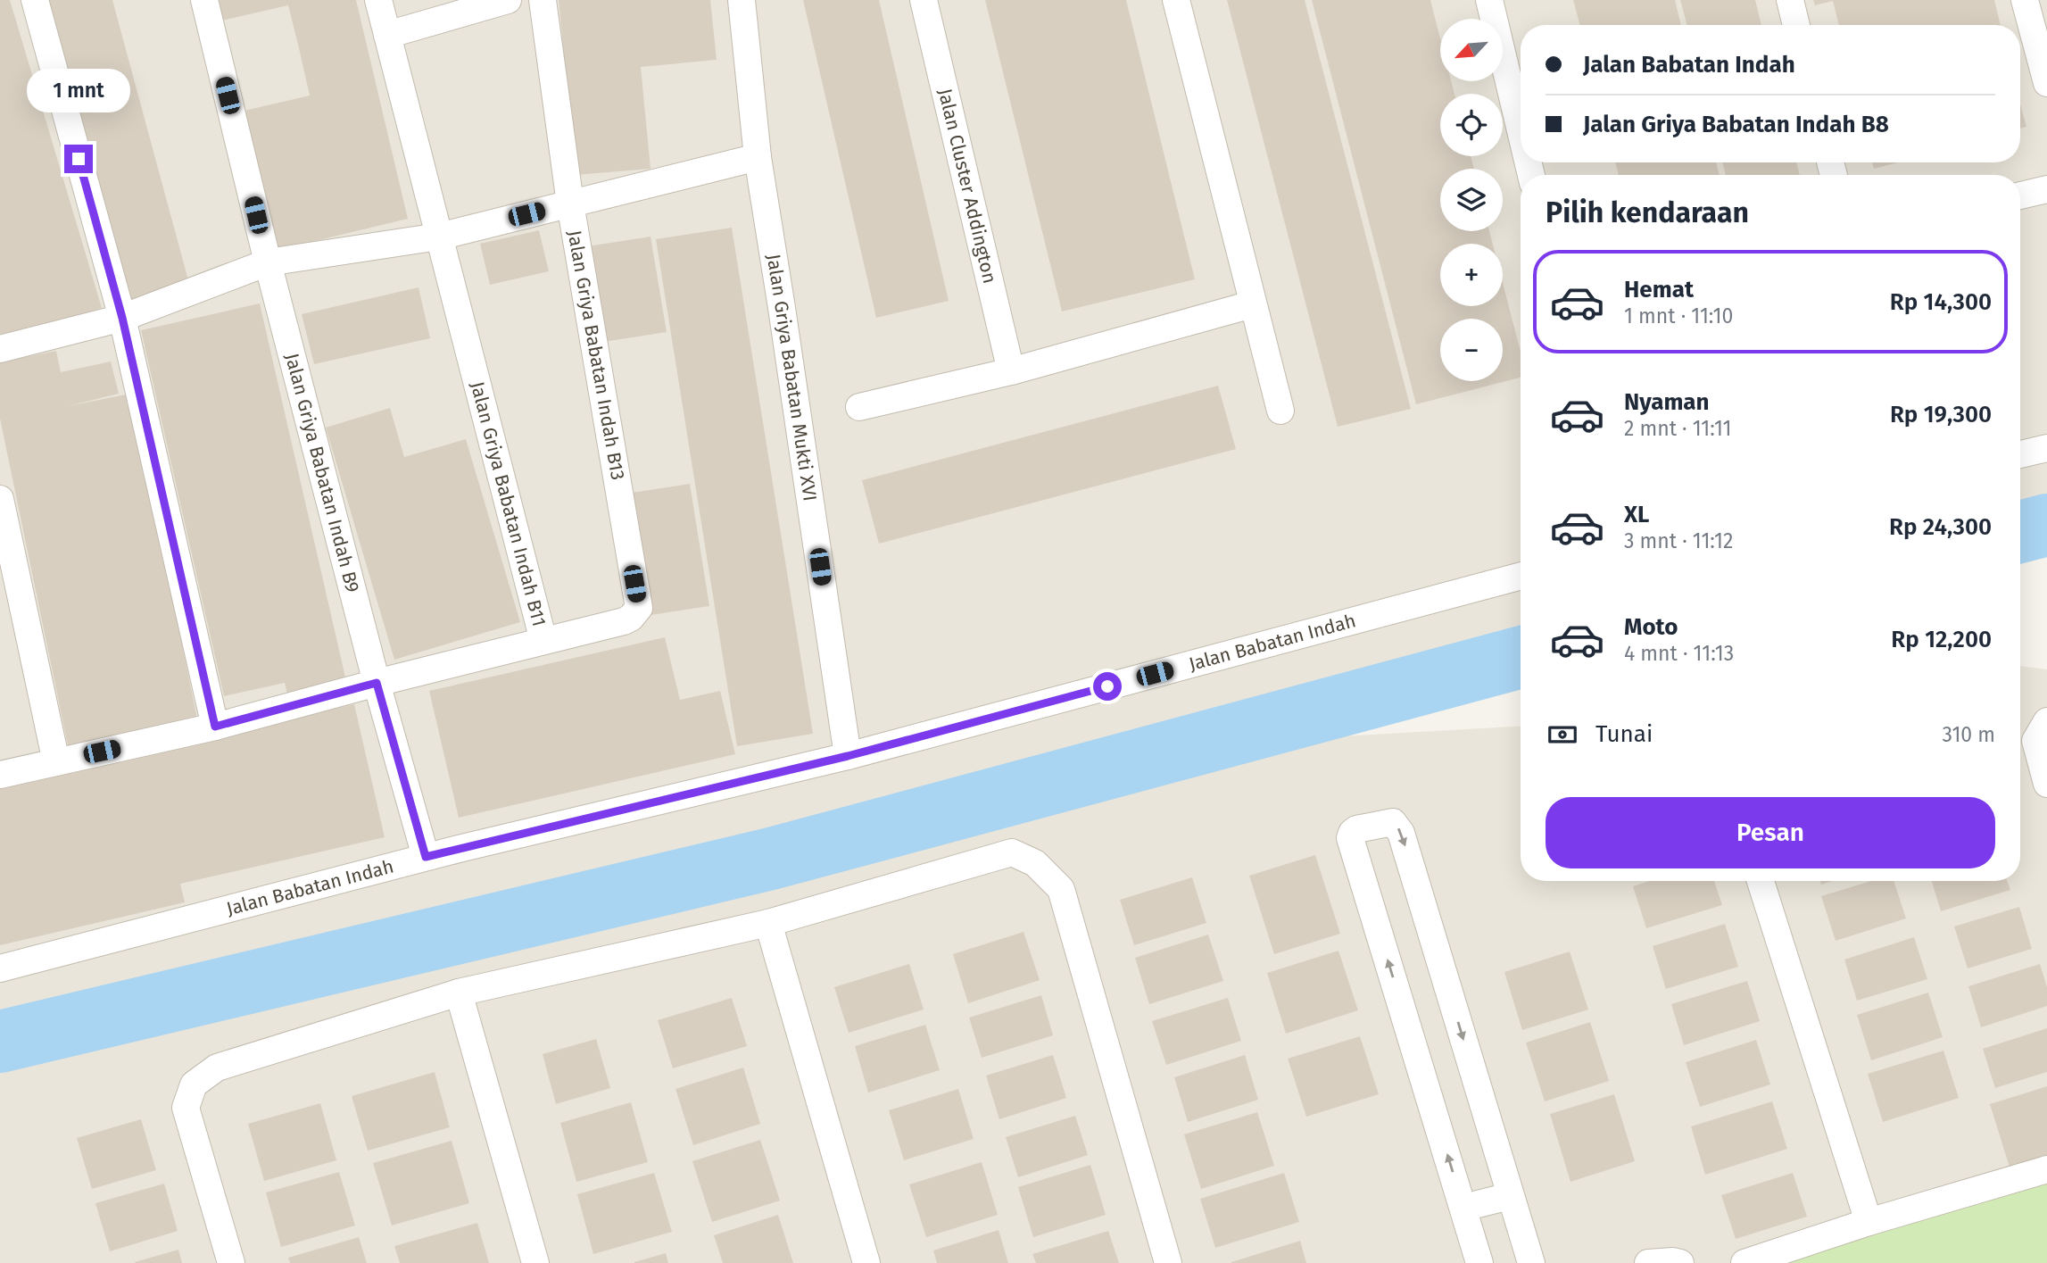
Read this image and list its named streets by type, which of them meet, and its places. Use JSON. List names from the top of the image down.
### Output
{
  "streets": {
    "street": [
      "Jalan Cluster Addington",
      "Jalan Griya Babatan Indah B13",
      "Jalan Griya Babatan Mukti XVI",
      "Jalan Griya Babatan Indah B9",
      "Jalan Griya Babatan Indah B11",
      "Jalan Babatan Indah"
    ]
  },
  "crossings": [
    ["Jalan Griya Babatan Indah B13", "Jalan Griya Babatan Indah B11"],
    ["Jalan Griya Babatan Mukti XVI", "Jalan Babatan Indah"],
    ["Jalan Griya Babatan Indah B9", "Jalan Griya Babatan Indah B11"],
    ["Jalan Griya Babatan Indah B9", "Jalan Babatan Indah"]
  ],
  "north": "bottom left",
  "page": {
    "map_buttons": ["+", "−"],
    "banner": ["Jalan Babatan Indah", "Jalan Griya Babatan Indah B8"],
    "bubble": "1 mnt",
    "heading": "Pilih kendaraan",
    "list": [
      {
        "name": "Hemat",
        "note": "1 mnt · 11:10",
        "value": "Rp 14,300"
      },
      {
        "name": "Nyaman",
        "note": "2 mnt · 11:11",
        "value": "Rp 19,300"
      },
      {
        "name": "XL",
        "note": "3 mnt · 11:12",
        "value": "Rp 24,300"
      },
      {
        "name": "Moto",
        "note": "4 mnt · 11:13",
        "value": "Rp 12,200"
      }
    ],
    "pay": ["Tunai", "310 m"],
    "buttons": "Pesan"
  }
}
